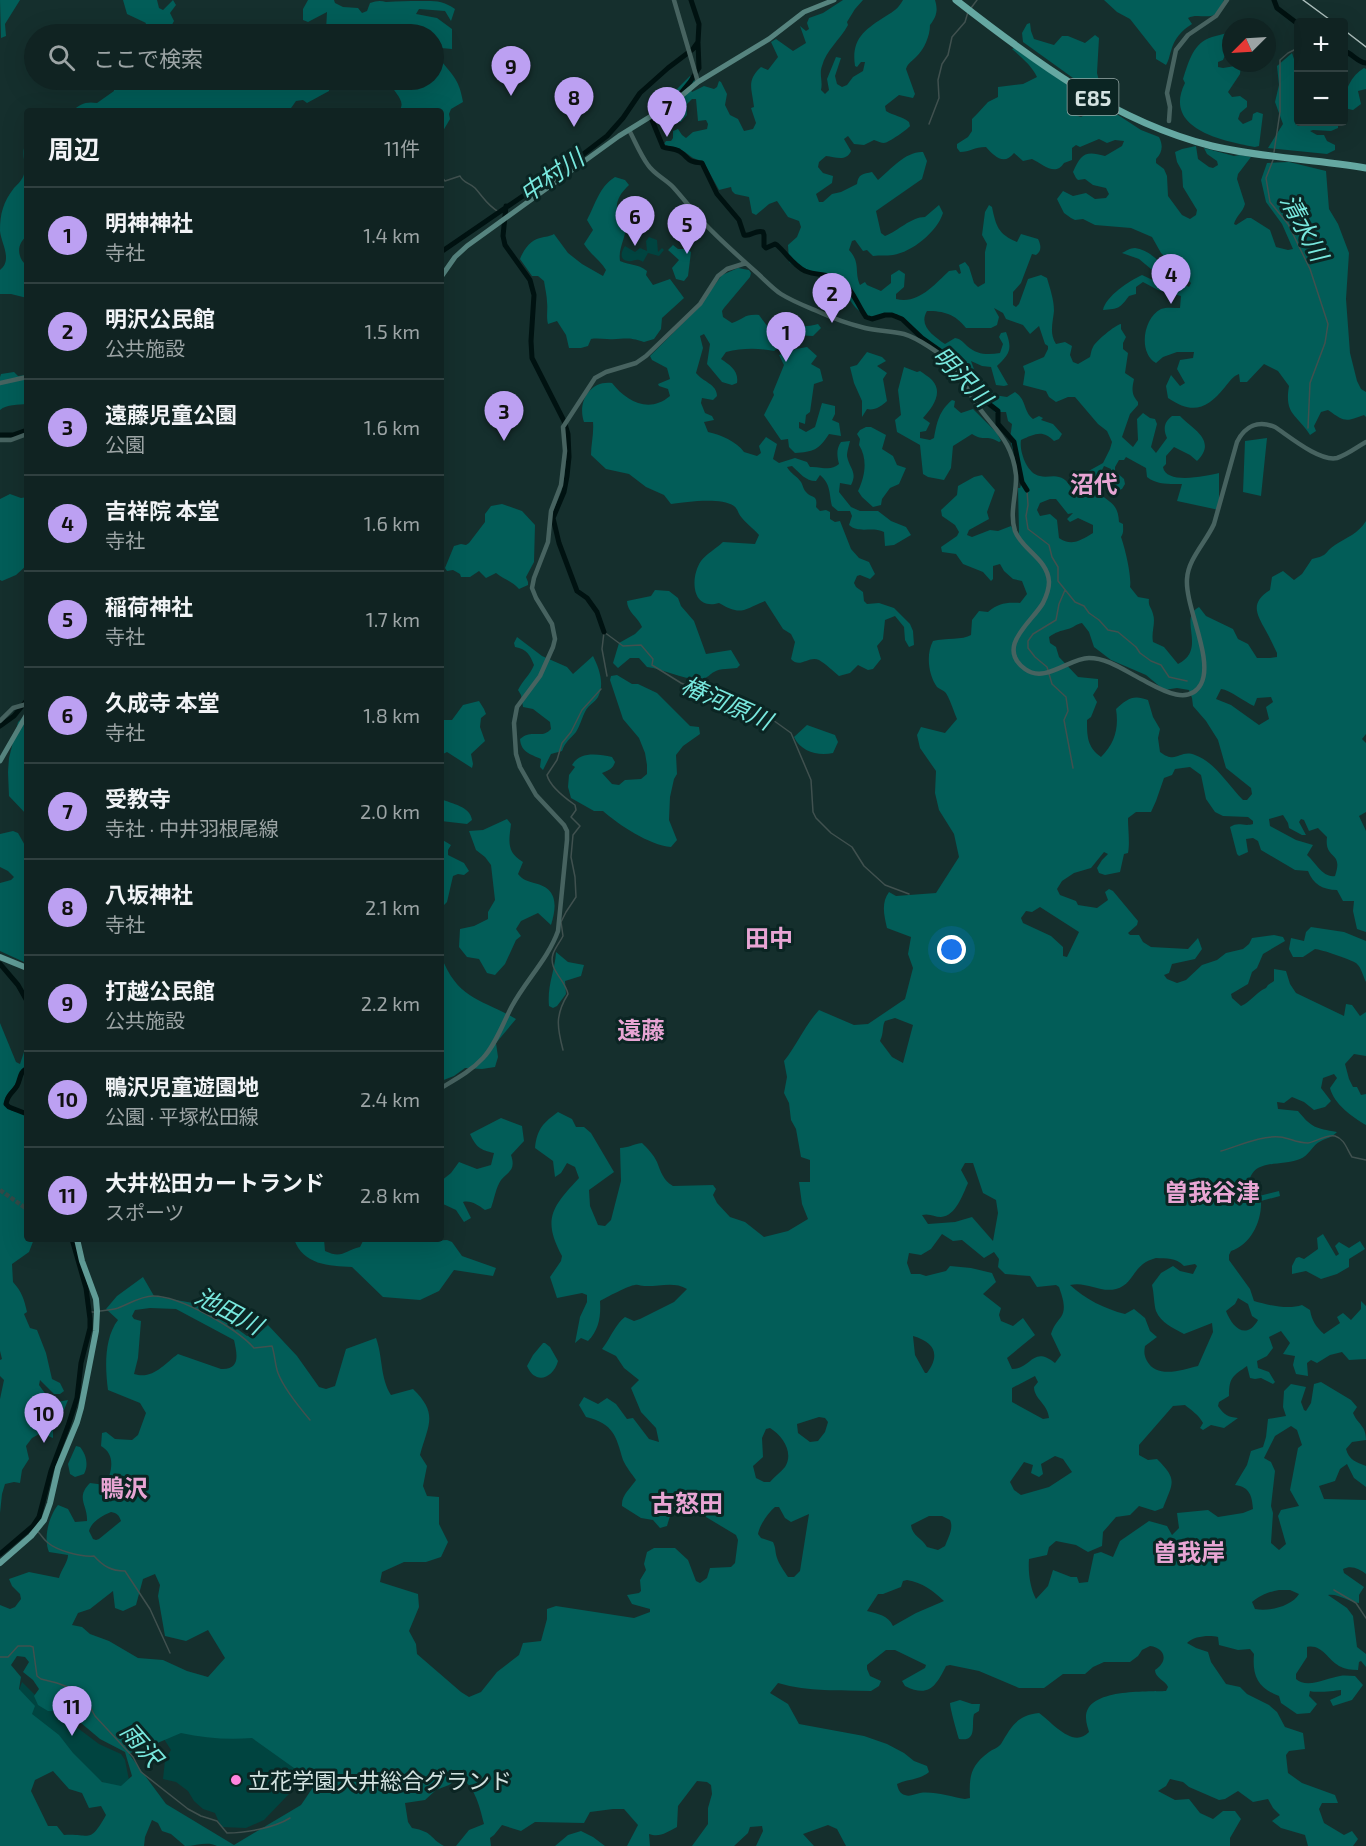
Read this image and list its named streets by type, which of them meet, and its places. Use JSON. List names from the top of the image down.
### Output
{
  "streets": {
    "highway": ["E85"]
  },
  "districts": [
    "沼代",
    "田中",
    "遠藤",
    "曽我谷津",
    "鴨沢",
    "古怒田",
    "曽我岸"
  ],
  "water": [
    "中村川",
    "清水川",
    "明沢川",
    "椿河原川",
    "池田川",
    "雨沢"
  ],
  "places": ["立花学園大井総合グランド"],
  "north": "bottom left",
  "page": {
    "map_buttons": ["+", "−"],
    "search": "ここで検索",
    "pins": [
      "9",
      "8",
      "7",
      "6",
      "5",
      "4",
      "2",
      "1",
      "3",
      "10",
      "11"
    ],
    "heading": ["周辺", "11件"],
    "list": [
      {
        "mark": "1",
        "name": "明神神社",
        "note": "寺社",
        "value": "1.4 km"
      },
      {
        "mark": "2",
        "name": "明沢公民館",
        "note": "公共施設",
        "value": "1.5 km"
      },
      {
        "mark": "3",
        "name": "遠藤児童公園",
        "note": "公園",
        "value": "1.6 km"
      },
      {
        "mark": "4",
        "name": "吉祥院 本堂",
        "note": "寺社",
        "value": "1.6 km"
      },
      {
        "mark": "5",
        "name": "稲荷神社",
        "note": "寺社",
        "value": "1.7 km"
      },
      {
        "mark": "6",
        "name": "久成寺 本堂",
        "note": "寺社",
        "value": "1.8 km"
      },
      {
        "mark": "7",
        "name": "受教寺",
        "note": "寺社 · 中井羽根尾線",
        "value": "2.0 km"
      },
      {
        "mark": "8",
        "name": "八坂神社",
        "note": "寺社",
        "value": "2.1 km"
      },
      {
        "mark": "9",
        "name": "打越公民館",
        "note": "公共施設",
        "value": "2.2 km"
      },
      {
        "mark": "10",
        "name": "鴨沢児童遊園地",
        "note": "公園 · 平塚松田線",
        "value": "2.4 km"
      },
      {
        "mark": "11",
        "name": "大井松田カートランド",
        "note": "スポーツ",
        "value": "2.8 km"
      }
    ]
  }
}
